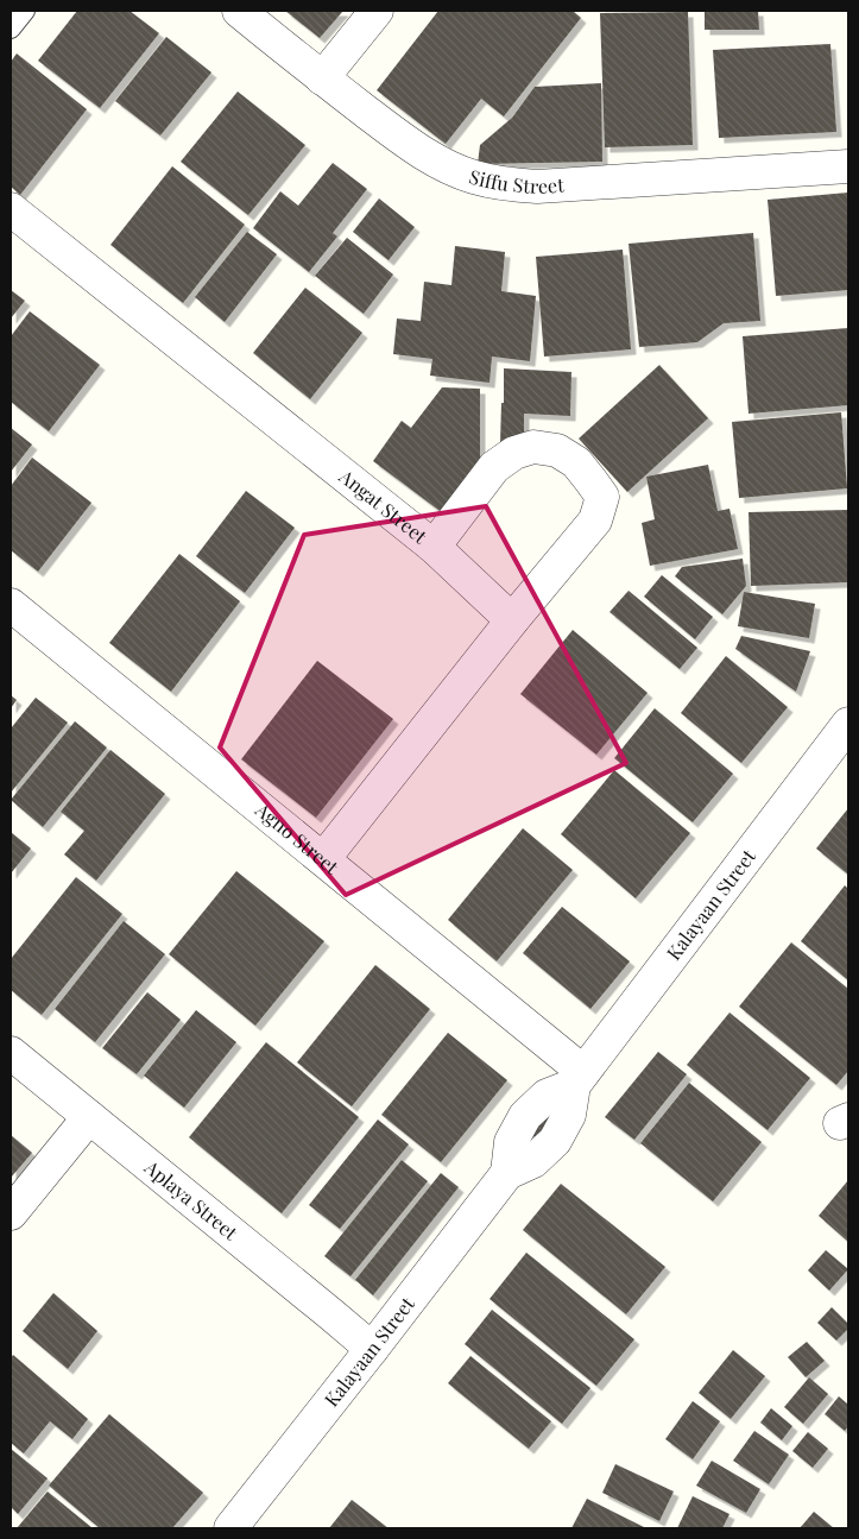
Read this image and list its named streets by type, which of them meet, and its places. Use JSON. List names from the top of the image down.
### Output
{
  "streets": {
    "street": [
      "Siffu Street",
      "Angat Street",
      "Agno Street",
      "Kalayaan Street",
      "Aplaya Street"
    ]
  },
  "crossings": [
    ["Agno Street", "Kalayaan Street"],
    ["Kalayaan Street", "Aplaya Street"]
  ]
}
